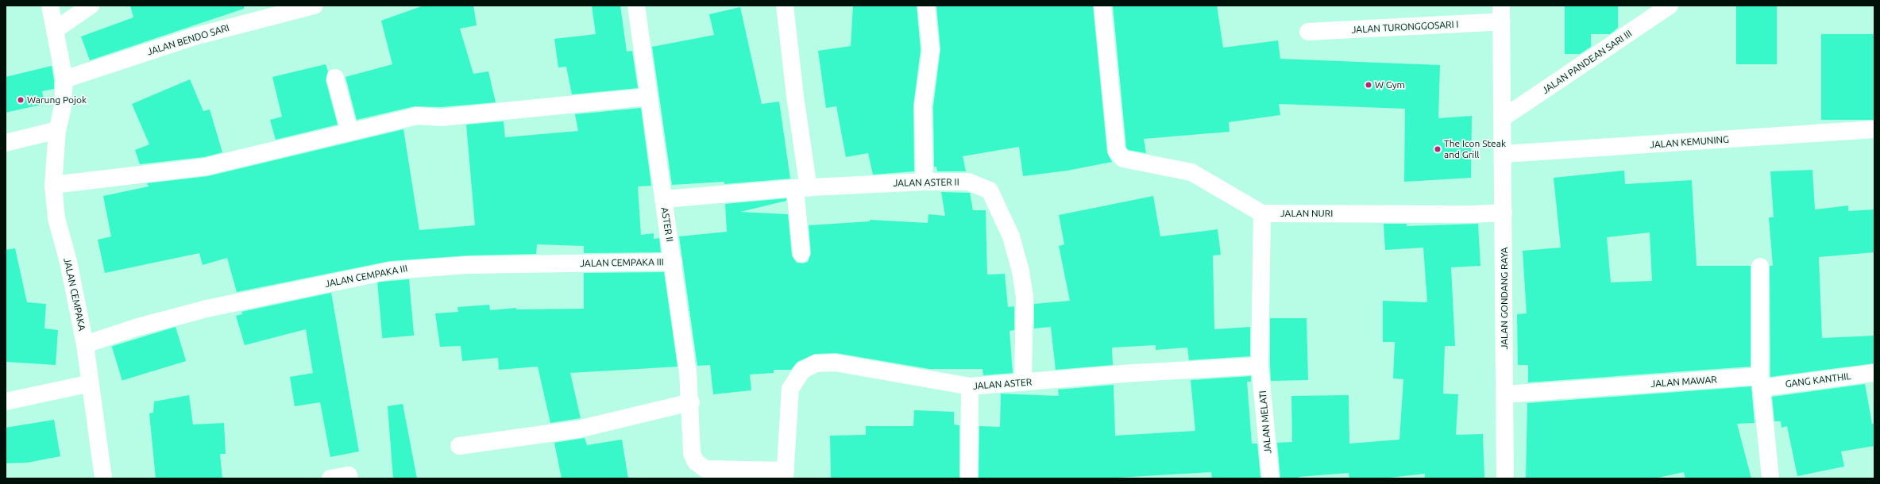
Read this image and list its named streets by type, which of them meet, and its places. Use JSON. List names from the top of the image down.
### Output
{
  "streets": {
    "street": [
      "JALAN TURONGGOSARI I",
      "JALAN BENDO SARI",
      "JALAN PANDEAN SARI III",
      "JALAN KEMUNING",
      "JALAN ASTER II",
      "JALAN NURI",
      "ASTER II",
      "JALAN CEMPAKA III",
      "JALAN CEMPAKA",
      "JALAN GONDANG RAYA",
      "GANG KANTHIL",
      "JALAN MAWAR",
      "JALAN ASTER",
      "JALAN MELATI"
    ]
  },
  "crossings": [
    ["JALAN TURONGGOSARI I", "JALAN GONDANG RAYA"],
    ["JALAN BENDO SARI", "JALAN CEMPAKA"],
    ["JALAN PANDEAN SARI III", "JALAN GONDANG RAYA"],
    ["JALAN KEMUNING", "JALAN GONDANG RAYA"],
    ["JALAN ASTER II", "ASTER II"],
    ["JALAN ASTER II", "JALAN ASTER"],
    ["JALAN NURI", "JALAN GONDANG RAYA"],
    ["ASTER II", "JALAN CEMPAKA III"],
    ["ASTER II", "JALAN ASTER"],
    ["JALAN CEMPAKA III", "JALAN CEMPAKA"],
    ["JALAN GONDANG RAYA", "JALAN MAWAR"],
    ["GANG KANTHIL", "JALAN MAWAR"],
    ["JALAN ASTER", "JALAN MELATI"]
  ],
  "places": ["W Gym", "Warung Pojok", "The Icon Steak and Grill"]
}
